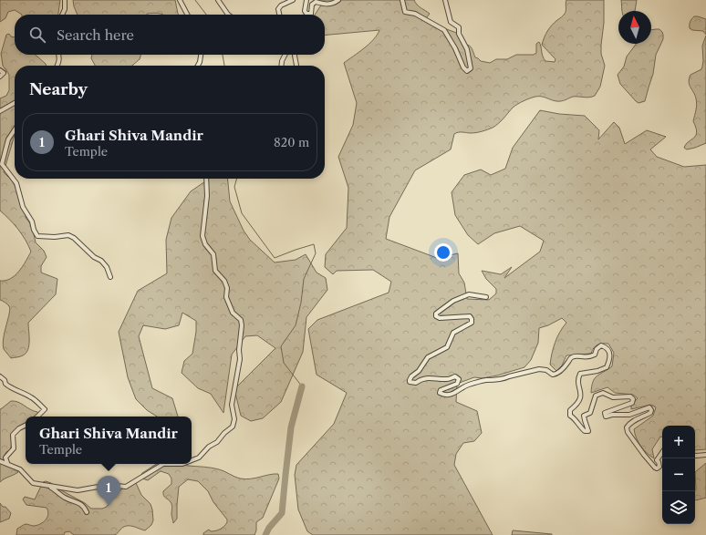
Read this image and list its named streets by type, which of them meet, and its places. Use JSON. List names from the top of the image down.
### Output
{
  "north": "top",
  "page": {
    "search": "Search here",
    "heading": "Nearby",
    "list": [
      {
        "mark": "1",
        "name": "Ghari Shiva Mandir",
        "note": "Temple",
        "value": "820 m"
      }
    ],
    "popup": ["Ghari Shiva Mandir", "Temple"],
    "map_buttons": ["+", "−"],
    "pins": "1"
  }
}
